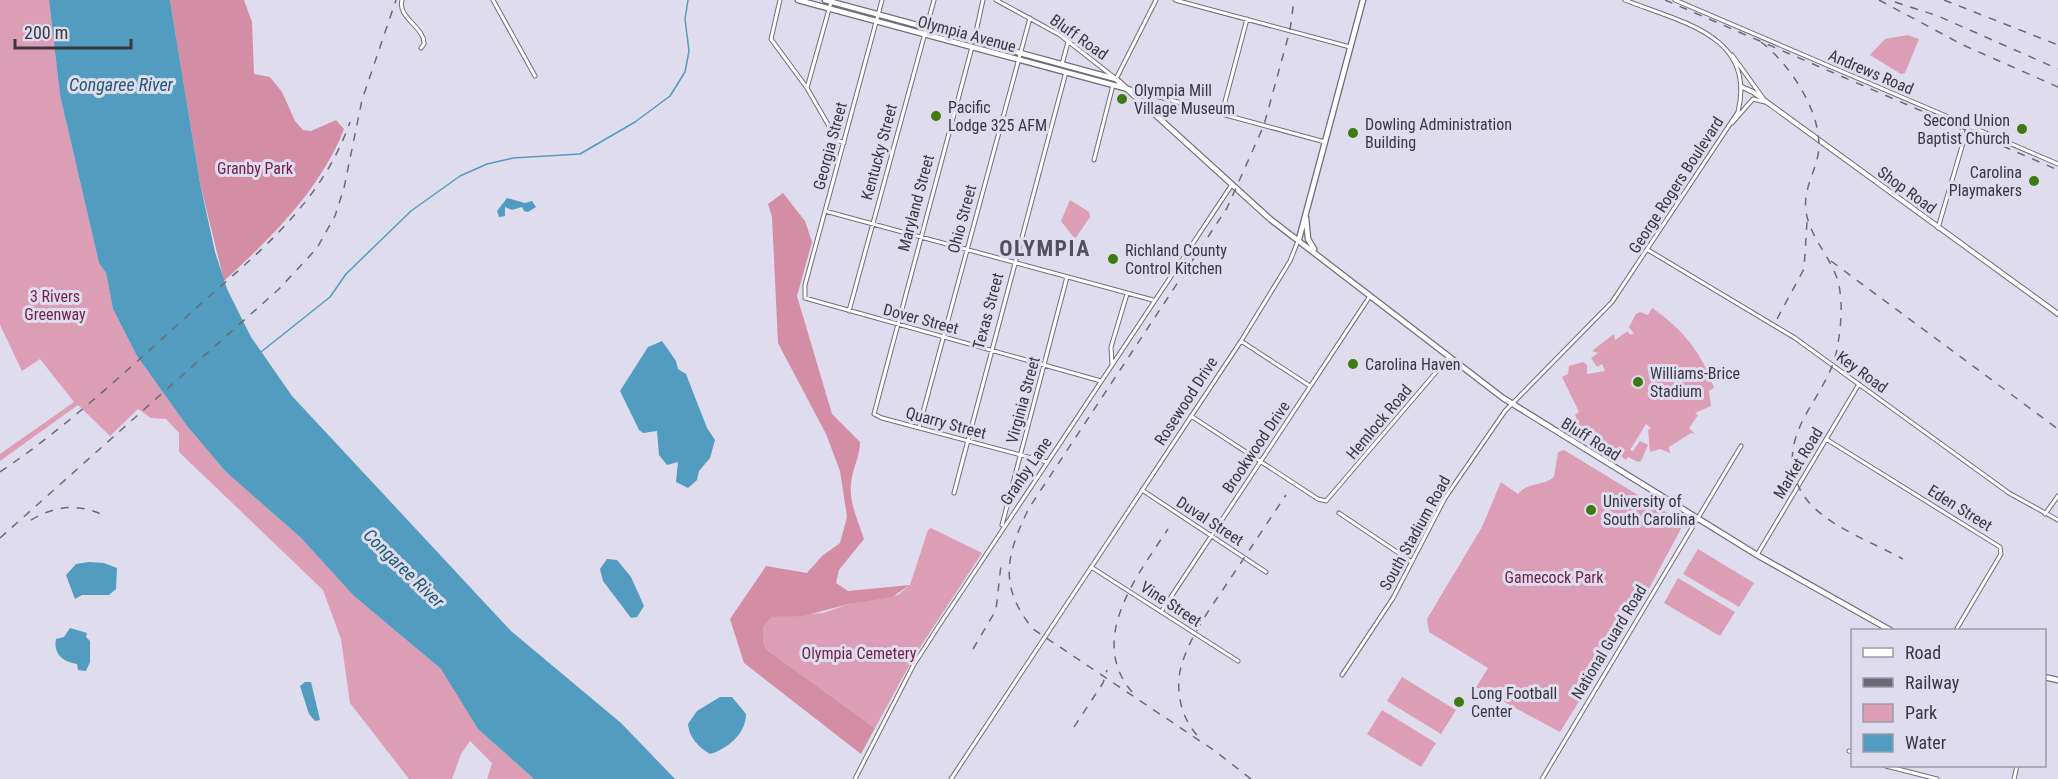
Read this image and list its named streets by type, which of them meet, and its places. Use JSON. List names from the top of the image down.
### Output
{
  "streets": {
    "main road": ["Olympia Avenue", "Bluff Road", "Rosewood Drive"],
    "street": [
      "Andrews Road",
      "Georgia Street",
      "Kentucky Street",
      "George Rogers Boulevard",
      "Shop Road",
      "Maryland Street",
      "Ohio Street",
      "Texas Street",
      "Dover Street",
      "Key Road",
      "Virginia Street",
      "Hemlock Road",
      "Quarry Street",
      "Brookwood Drive",
      "Market Road",
      "Granby Lane",
      "Eden Street",
      "Duval Street",
      "South Stadium Road",
      "Vine Street",
      "National Guard Road"
    ]
  },
  "crossings": [
    ["Olympia Avenue", "Bluff Road"],
    ["Olympia Avenue", "Georgia Street"],
    ["Olympia Avenue", "Kentucky Street"],
    ["Olympia Avenue", "Maryland Street"],
    ["Olympia Avenue", "Ohio Street"],
    ["Olympia Avenue", "Texas Street"],
    ["Olympia Avenue", "Rosewood Drive"],
    ["Bluff Road", "George Rogers Boulevard"],
    ["Bluff Road", "Ohio Street"],
    ["Bluff Road", "Texas Street"],
    ["Bluff Road", "Rosewood Drive"],
    ["Bluff Road", "Hemlock Road"],
    ["Bluff Road", "Brookwood Drive"],
    ["Bluff Road", "Market Road"],
    ["Bluff Road", "Granby Lane"],
    ["Bluff Road", "South Stadium Road"],
    ["Bluff Road", "National Guard Road"],
    ["Georgia Street", "Dover Street"],
    ["Kentucky Street", "Dover Street"],
    ["George Rogers Boulevard", "Shop Road"],
    ["George Rogers Boulevard", "Key Road"],
    ["George Rogers Boulevard", "South Stadium Road"],
    ["Maryland Street", "Dover Street"],
    ["Maryland Street", "Quarry Street"],
    ["Ohio Street", "Dover Street"],
    ["Ohio Street", "Quarry Street"],
    ["Texas Street", "Dover Street"],
    ["Texas Street", "Quarry Street"],
    ["Dover Street", "Virginia Street"],
    ["Dover Street", "Granby Lane"],
    ["Key Road", "Market Road"],
    ["Virginia Street", "Quarry Street"],
    ["Virginia Street", "Granby Lane"],
    ["Rosewood Drive", "Duval Street"],
    ["Rosewood Drive", "Vine Street"],
    ["Hemlock Road", "Brookwood Drive"],
    ["Quarry Street", "Granby Lane"],
    ["Brookwood Drive", "Duval Street"],
    ["Brookwood Drive", "Vine Street"],
    ["Market Road", "Eden Street"]
  ],
  "districts": ["OLYMPIA"],
  "water": ["Congaree River"],
  "parks": [
    "Granby Park",
    "3 Rivers Greenway",
    "Gamecock Park",
    "Olympia Cemetery"
  ],
  "places": [
    "Olympia Mill Village Museum",
    "Pacific Lodge 325 AFM",
    "Second Union Baptist Church",
    "Dowling Administration Building",
    "Carolina Playmakers",
    "Richland County Control Kitchen",
    "Carolina Haven",
    "Williams-Brice Stadium",
    "University of South Carolina",
    "Long Football Center"
  ],
  "legend": [
    "Road",
    "Railway",
    "Park",
    "Water"
  ],
  "scale_bar": "200 m"
}
